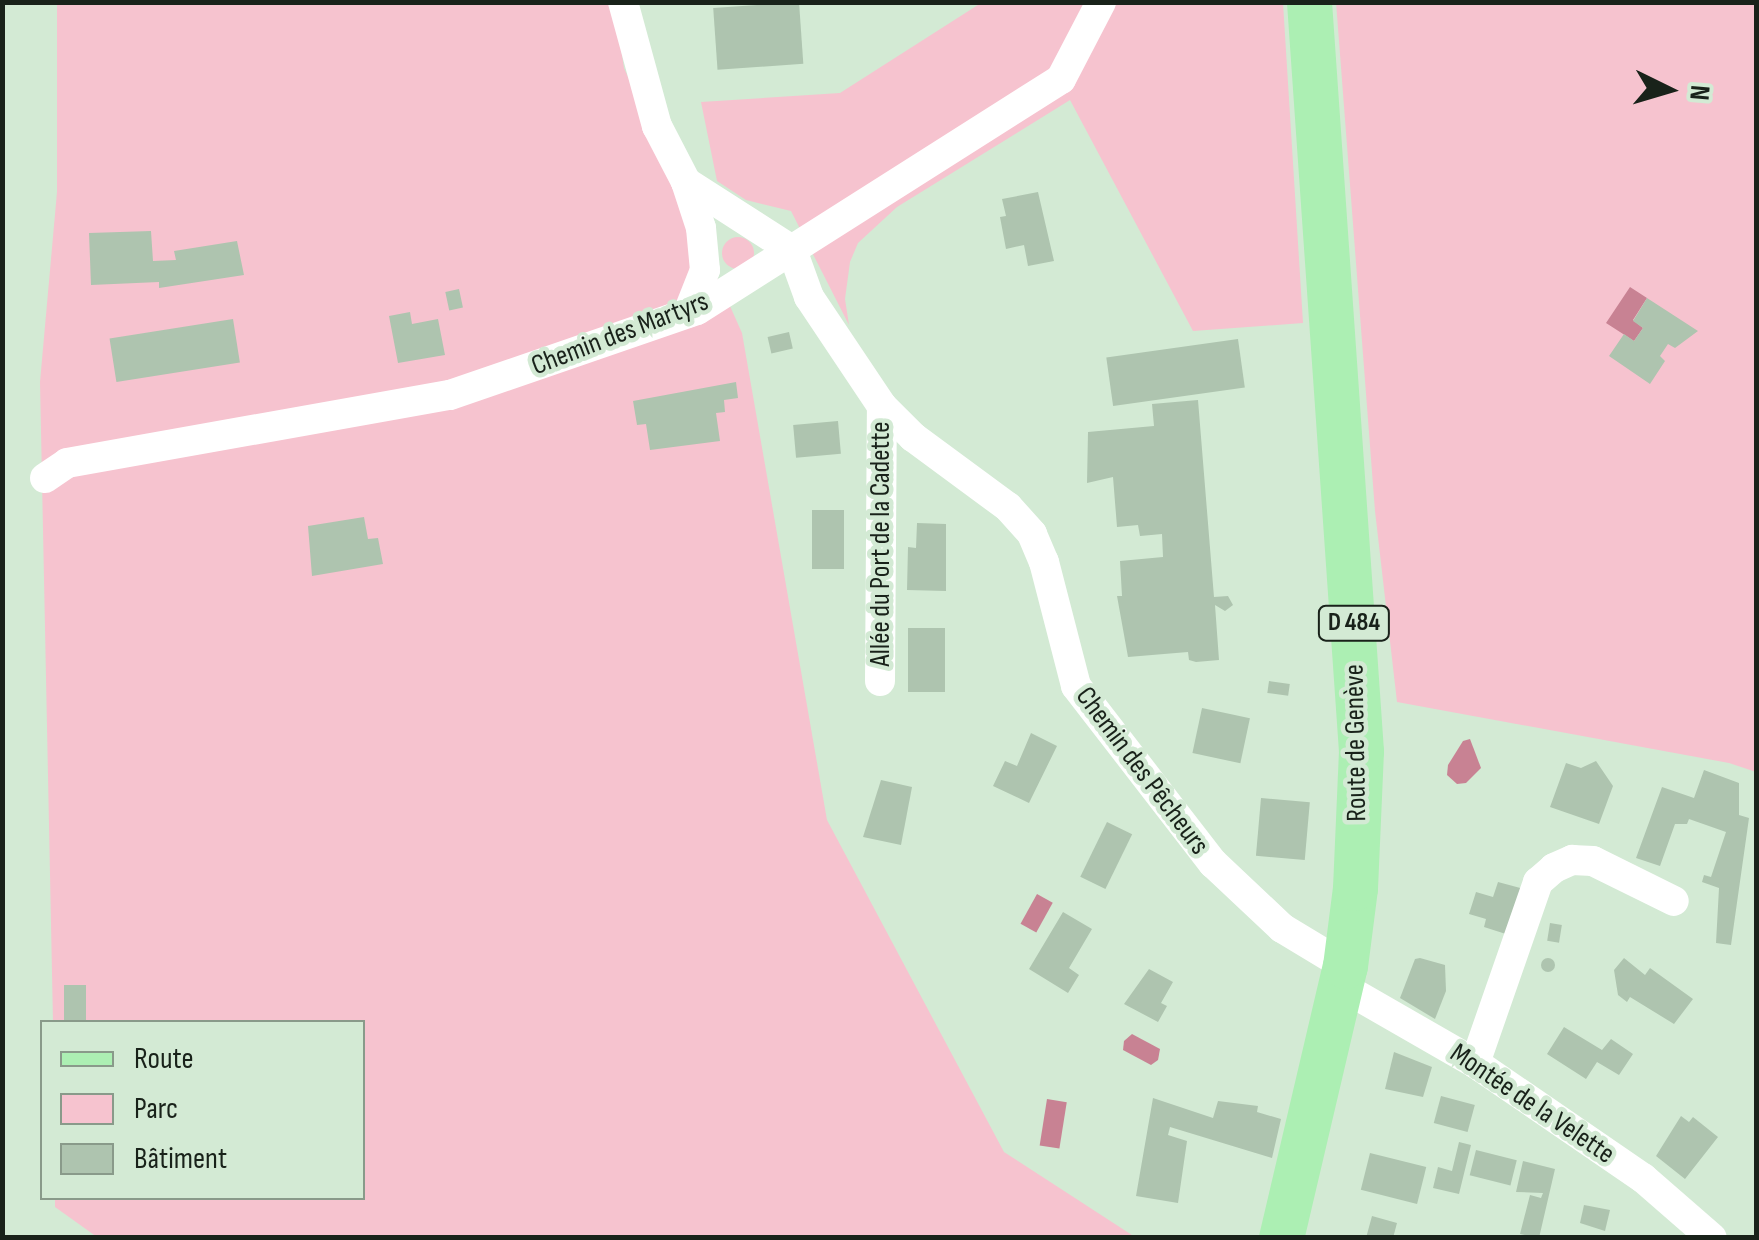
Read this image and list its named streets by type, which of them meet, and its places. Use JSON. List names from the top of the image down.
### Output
{
  "streets": {
    "main road": ["D 484", "Route de Genève"],
    "street": [
      "Chemin des Martyrs",
      "Allée du Port de la Cadette",
      "Chemin des Pêcheurs",
      "Montée de la Velette"
    ]
  },
  "crossings": [
    ["Chemin des Martyrs", "Chemin des Pêcheurs"],
    ["Allée du Port de la Cadette", "Chemin des Pêcheurs"],
    ["Route de Genève", "Chemin des Pêcheurs"],
    ["Route de Genève", "Montée de la Velette"],
    ["Chemin des Pêcheurs", "Montée de la Velette"]
  ],
  "legend": ["Route", "Parc", "Bâtiment"],
  "north": "right"
}
